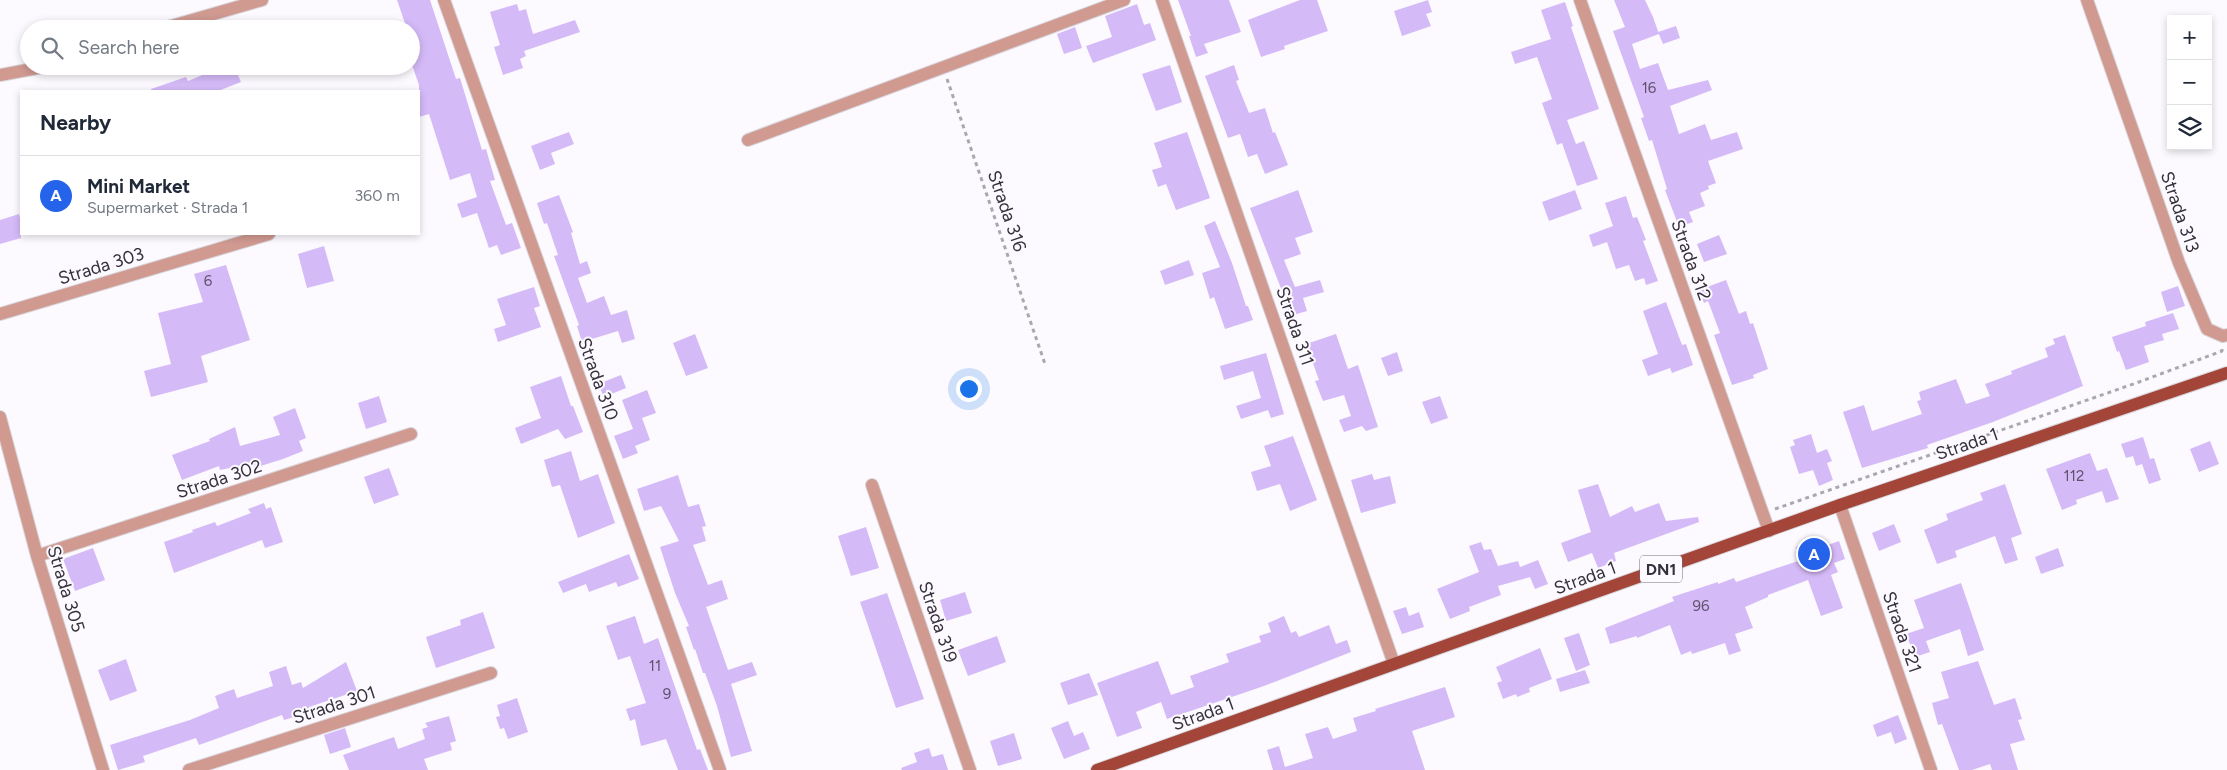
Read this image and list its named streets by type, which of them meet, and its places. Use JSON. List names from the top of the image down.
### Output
{
  "streets": {
    "main road": ["Strada 1", "DN1"],
    "street": [
      "Strada 313",
      "Strada 312",
      "Strada 303",
      "Strada 311",
      "Strada 310",
      "Strada 302",
      "Strada 305",
      "Strada 319",
      "Strada 321",
      "Strada 301"
    ],
    "path": ["Strada 316"]
  },
  "crossings": [
    ["Strada 312", "Strada 1"],
    ["Strada 311", "Strada 1"],
    ["Strada 1", "Strada 321"],
    ["Strada 302", "Strada 305"]
  ],
  "house_numbers": [
    "16",
    "6",
    "112",
    "96",
    "11",
    "9"
  ],
  "page": {
    "map_buttons": ["+", "−"],
    "search": "Search here",
    "heading": "Nearby",
    "list": [
      {
        "mark": "A",
        "name": "Mini Market",
        "note": "Supermarket · Strada 1",
        "value": "360 m"
      }
    ],
    "pins": "A"
  }
}
